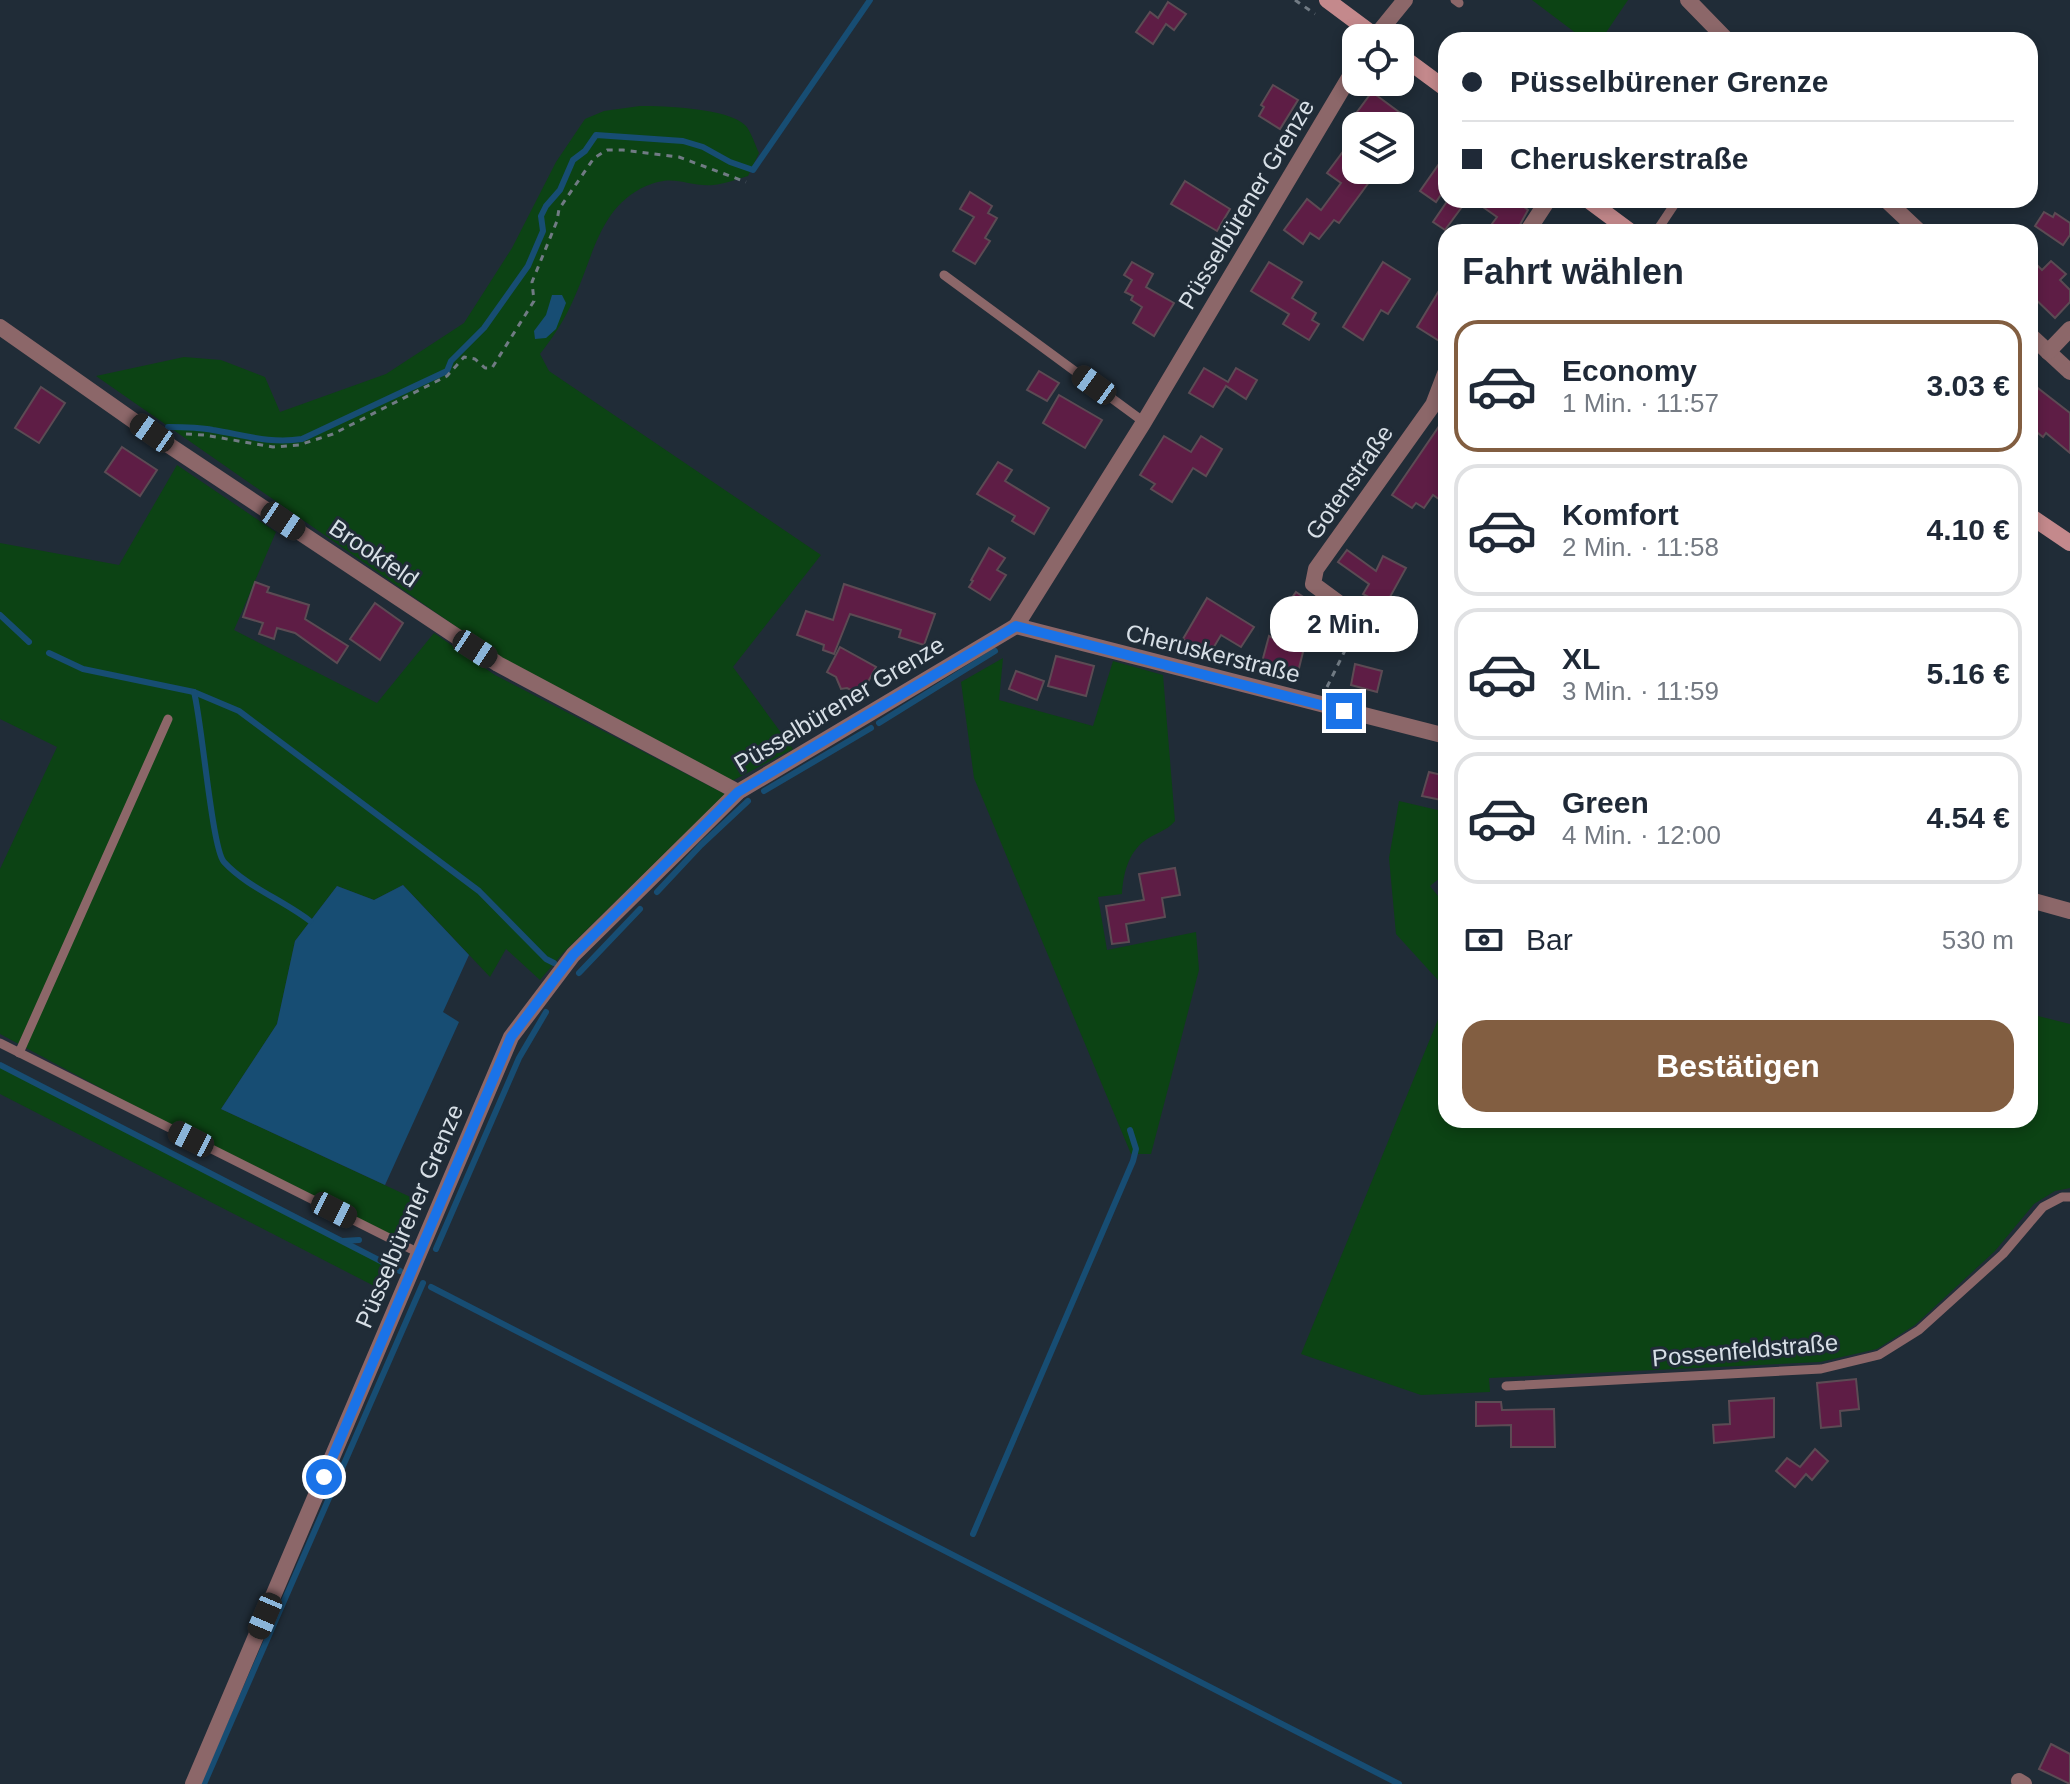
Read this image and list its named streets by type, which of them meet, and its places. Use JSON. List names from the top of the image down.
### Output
{
  "streets": {
    "street": [
      "Püsselbürener Grenze",
      "Gotenstraße",
      "Brookfeld",
      "Cheruskerstraße"
    ],
    "lane": ["Possenfeldstraße"]
  },
  "crossings": [
    ["Püsselbürener Grenze", "Brookfeld"],
    ["Püsselbürener Grenze", "Cheruskerstraße"]
  ],
  "page": {
    "banner": ["Püsselbürener Grenze", "Cheruskerstraße"],
    "heading": "Fahrt wählen",
    "list": [
      {
        "name": "Economy",
        "note": "1 Min. · 11:57",
        "value": "3.03 €"
      },
      {
        "name": "Komfort",
        "note": "2 Min. · 11:58",
        "value": "4.10 €"
      },
      {
        "name": "XL",
        "note": "3 Min. · 11:59",
        "value": "5.16 €"
      },
      {
        "name": "Green",
        "note": "4 Min. · 12:00",
        "value": "4.54 €"
      }
    ],
    "bubble": "2 Min.",
    "pay": ["Bar", "530 m"],
    "buttons": "Bestätigen"
  }
}
